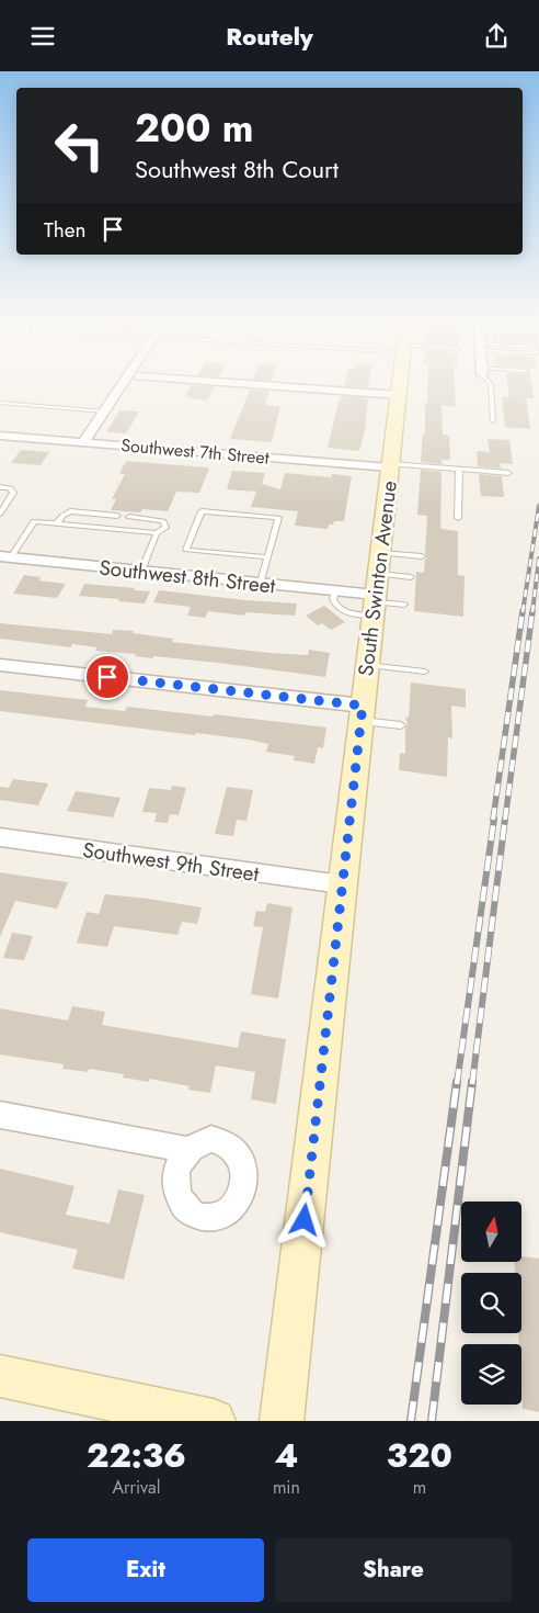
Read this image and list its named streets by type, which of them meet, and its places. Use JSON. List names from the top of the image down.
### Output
{
  "streets": {
    "street": [
      "Southwest 7th Street",
      "Southwest 8th Street",
      "South Swinton Avenue",
      "Southwest 9th Street"
    ]
  },
  "crossings": [
    ["Southwest 7th Street", "South Swinton Avenue"],
    ["Southwest 8th Street", "South Swinton Avenue"],
    ["South Swinton Avenue", "Southwest 9th Street"]
  ],
  "north": "top",
  "page": {
    "header": "Routely",
    "turn": ["200 m", "Southwest 8th Court"],
    "then": "Then",
    "eta": [
      "22:36",
      "Arrival",
      "4",
      "min",
      "320",
      "m"
    ],
    "buttons": ["Exit", "Share"]
  }
}
